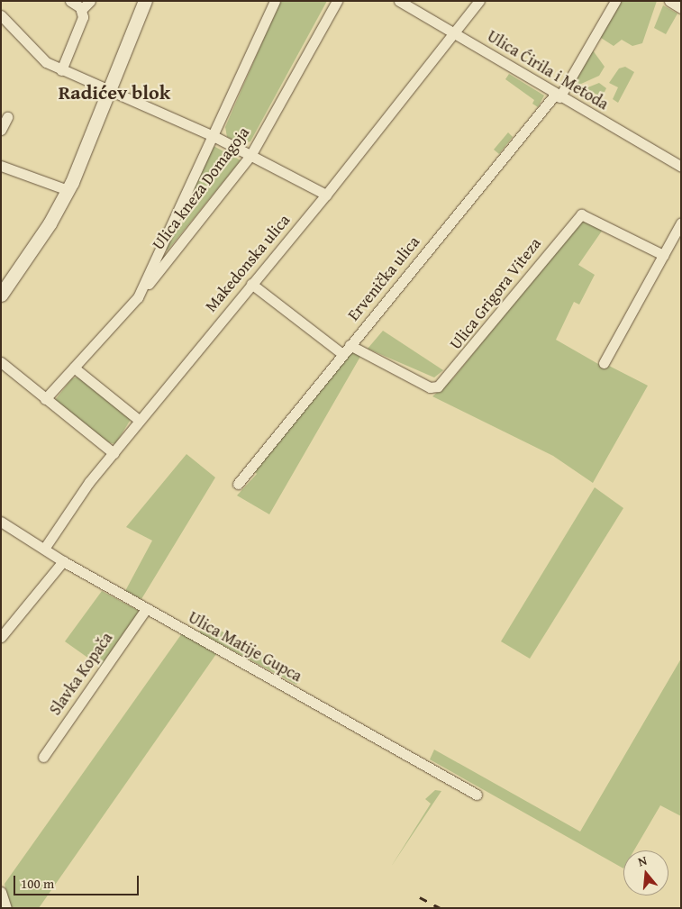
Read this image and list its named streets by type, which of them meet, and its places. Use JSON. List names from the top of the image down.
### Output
{
  "streets": {
    "street": [
      "Ulica Ćirila i Metoda",
      "Ulica kneza Domagoja",
      "Makedonska ulica",
      "Ervenička ulica",
      "Ulica Grigora Viteza",
      "Ulica Matije Gupca",
      "Slavka Kopača"
    ]
  },
  "crossings": [
    ["Ulica Ćirila i Metoda", "Makedonska ulica"],
    ["Ulica Ćirila i Metoda", "Ervenička ulica"],
    ["Makedonska ulica", "Ulica Matije Gupca"],
    ["Ervenička ulica", "Ulica Grigora Viteza"],
    ["Ulica Matije Gupca", "Slavka Kopača"]
  ],
  "districts": ["Radićev blok"],
  "scale_bar": "100 m",
  "north": "top"
}
